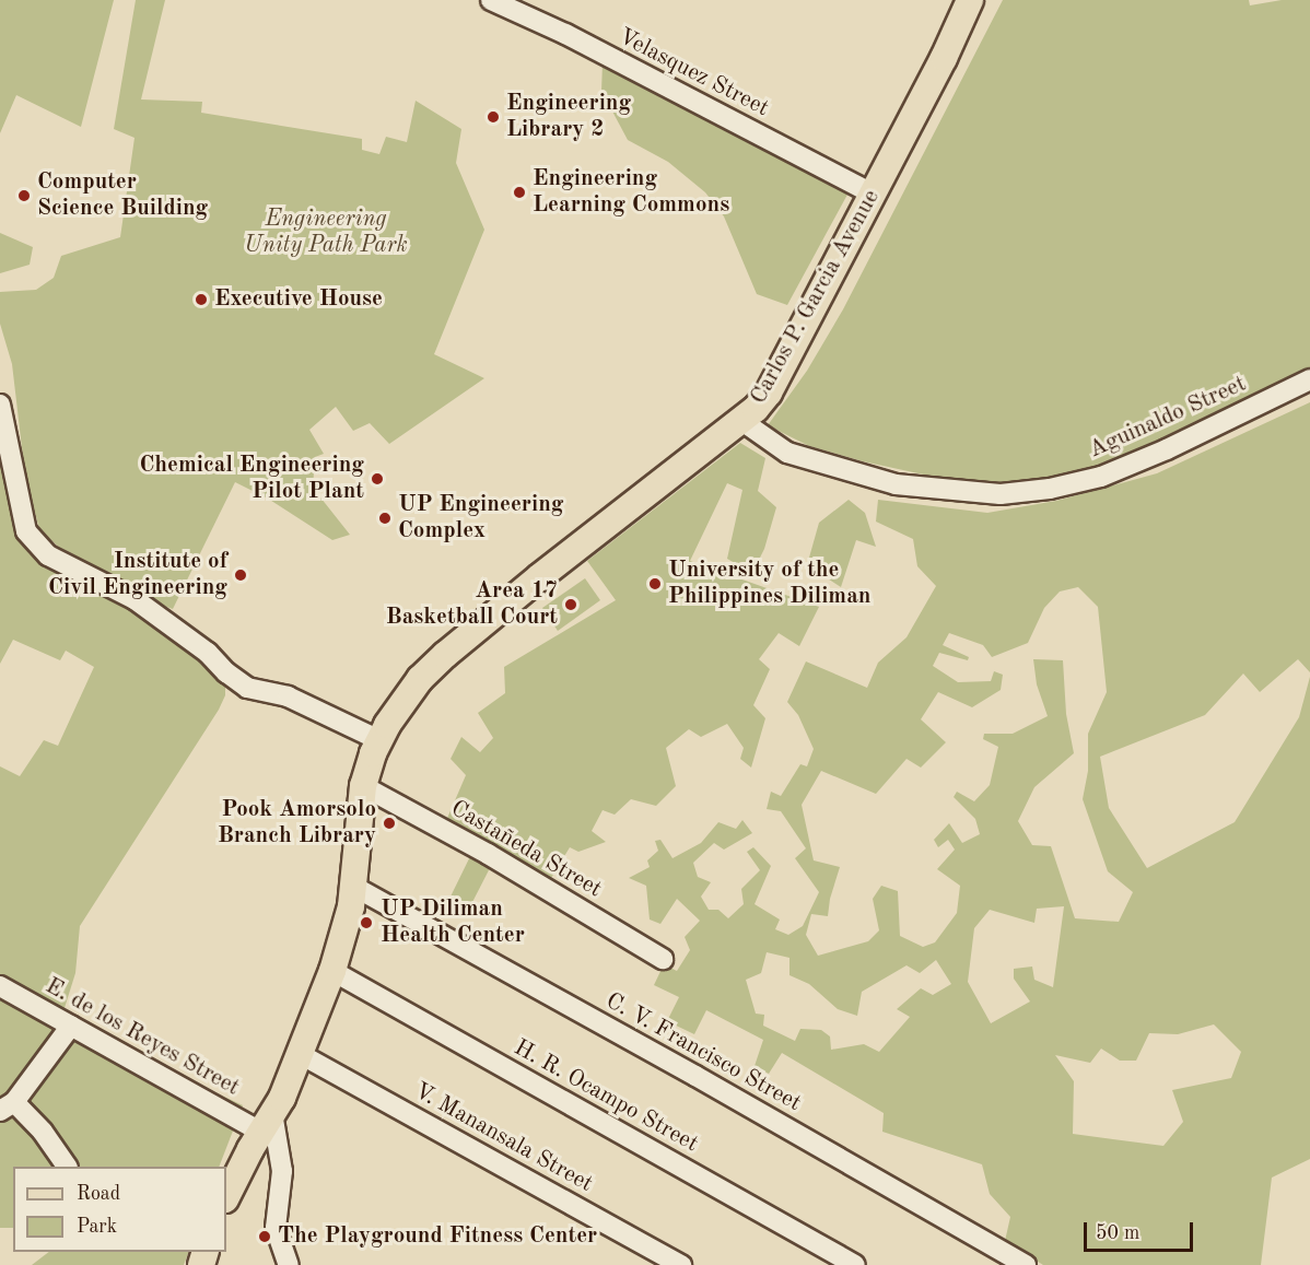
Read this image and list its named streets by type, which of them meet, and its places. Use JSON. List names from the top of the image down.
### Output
{
  "streets": {
    "main road": ["Carlos P. Garcia Avenue"],
    "street": [
      "Velasquez Street",
      "Aguinaldo Street",
      "Castañeda Street",
      "E. de los Reyes Street",
      "C. V. Francisco Street",
      "H. R. Ocampo Street",
      "V. Manansala Street"
    ]
  },
  "crossings": [
    ["Velasquez Street", "Carlos P. Garcia Avenue"],
    ["Carlos P. Garcia Avenue", "Aguinaldo Street"],
    ["Carlos P. Garcia Avenue", "Castañeda Street"],
    ["Carlos P. Garcia Avenue", "E. de los Reyes Street"],
    ["Carlos P. Garcia Avenue", "C. V. Francisco Street"],
    ["Carlos P. Garcia Avenue", "H. R. Ocampo Street"],
    ["Carlos P. Garcia Avenue", "V. Manansala Street"]
  ],
  "parks": ["Engineering Unity Path Park"],
  "places": [
    "Engineering Library 2",
    "Engineering Learning Commons",
    "Computer Science Building",
    "Executive House",
    "Chemical Engineering Pilot Plant",
    "UP Engineering Complex",
    "Institute of Civil Engineering",
    "University of the Philippines Diliman",
    "Area 17 Basketball Court",
    "Pook Amorsolo Branch Library",
    "UP Diliman Health Center",
    "The Playground Fitness Center"
  ],
  "legend": ["Road", "Park"],
  "scale_bar": "50 m"
}
